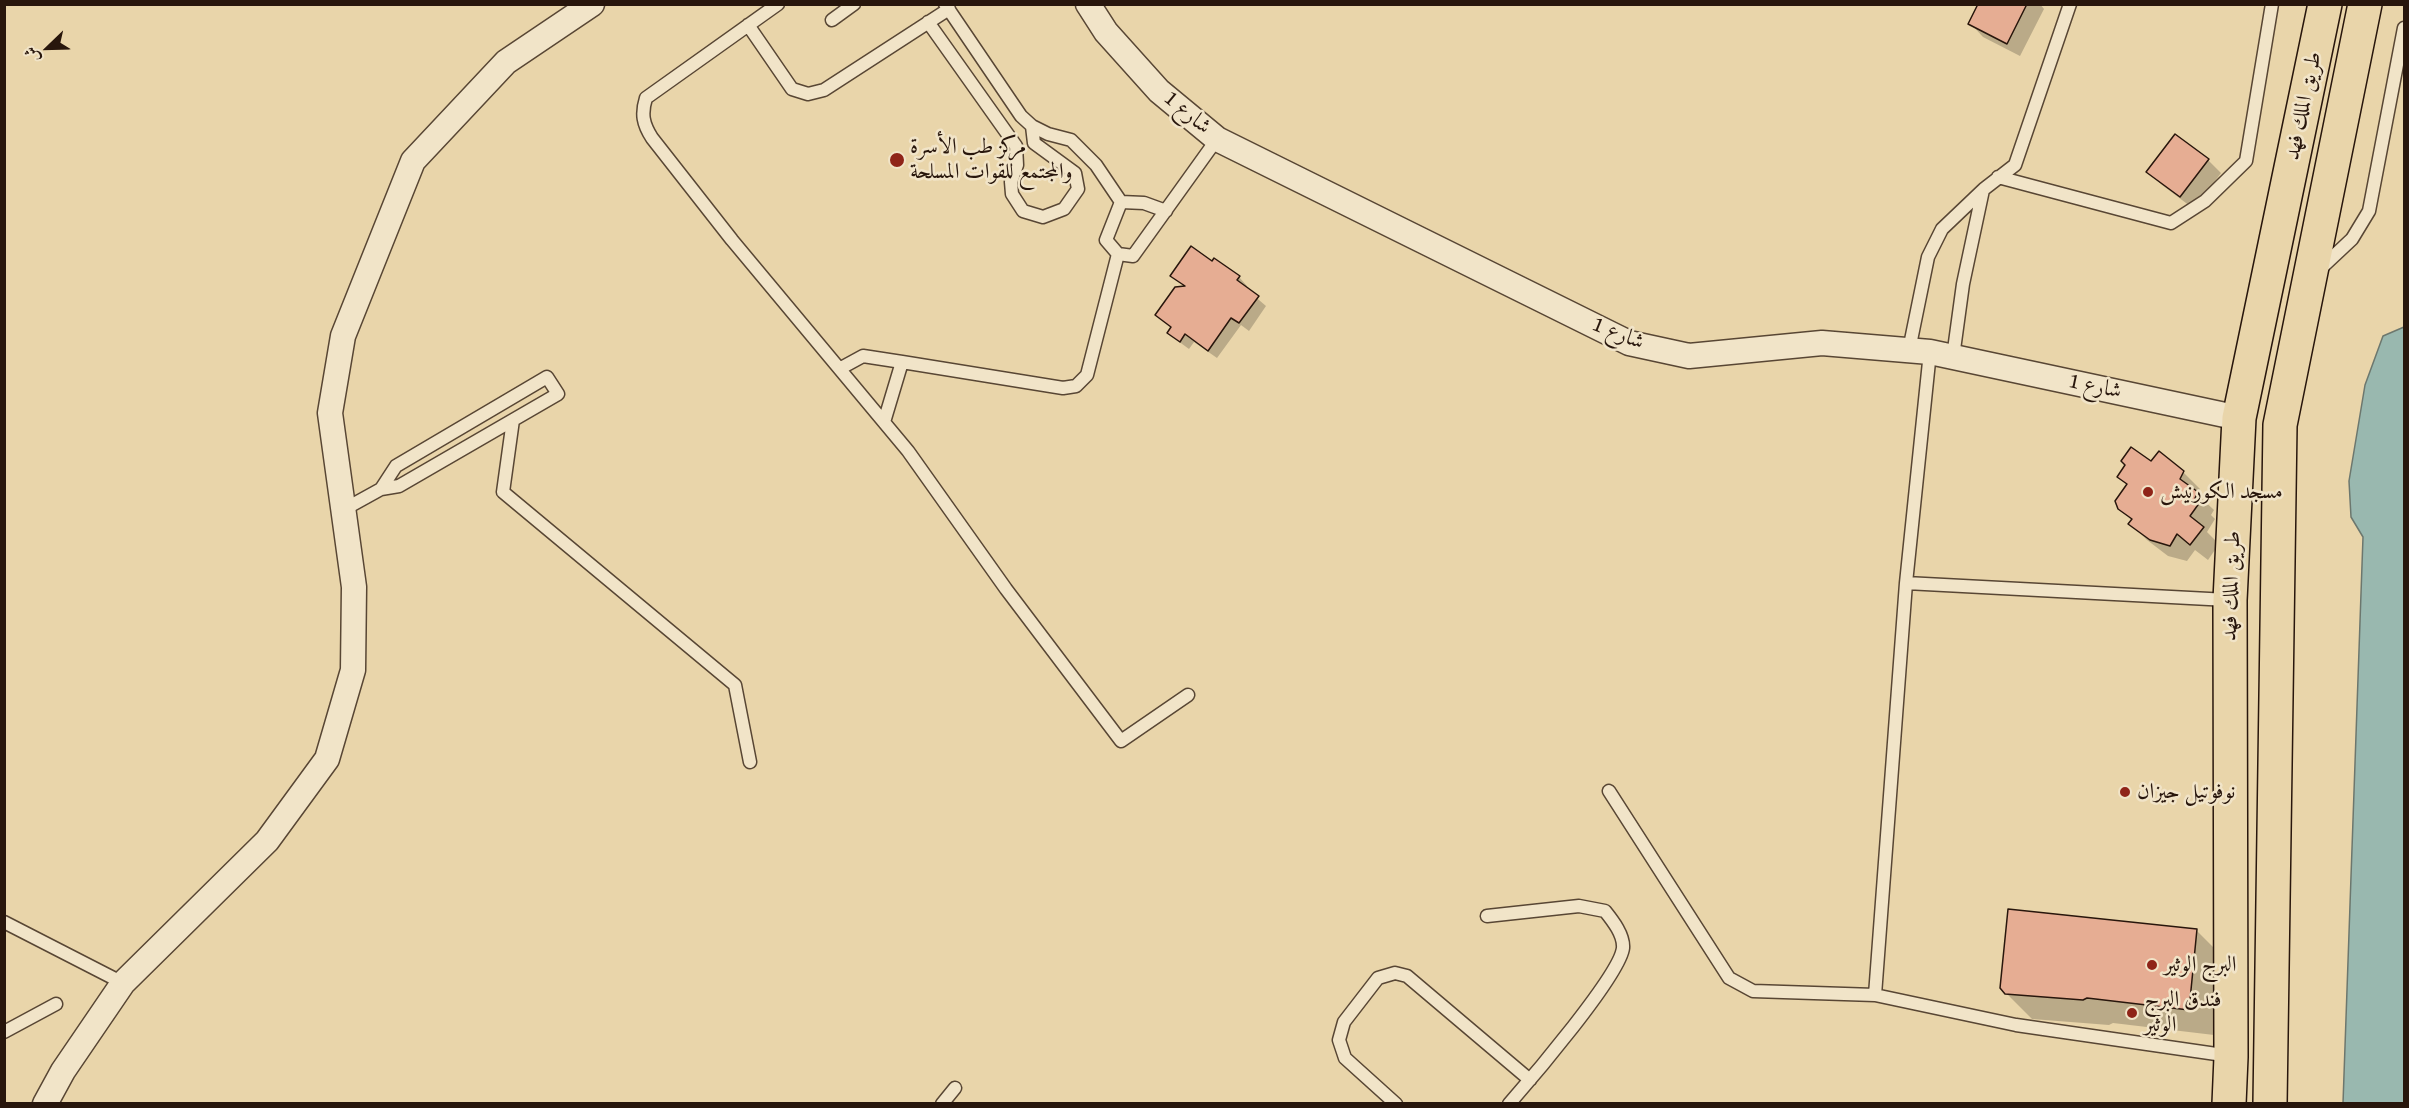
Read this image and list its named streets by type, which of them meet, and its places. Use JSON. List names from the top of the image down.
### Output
{
  "streets": {
    "main road": ["طريق الملك فهد"],
    "street": ["شارع 1"]
  },
  "crossings": [
    ["طريق الملك فهد", "شارع 1"]
  ],
  "places": [
    "مركز طب الأسرة والمجتمع للقوات المسلحة",
    "مسجد الكورنيش",
    "نوفوتيل جيزان",
    "البرج الوثير",
    "فندق البرج الوثير"
  ],
  "north": "bottom left"
}
